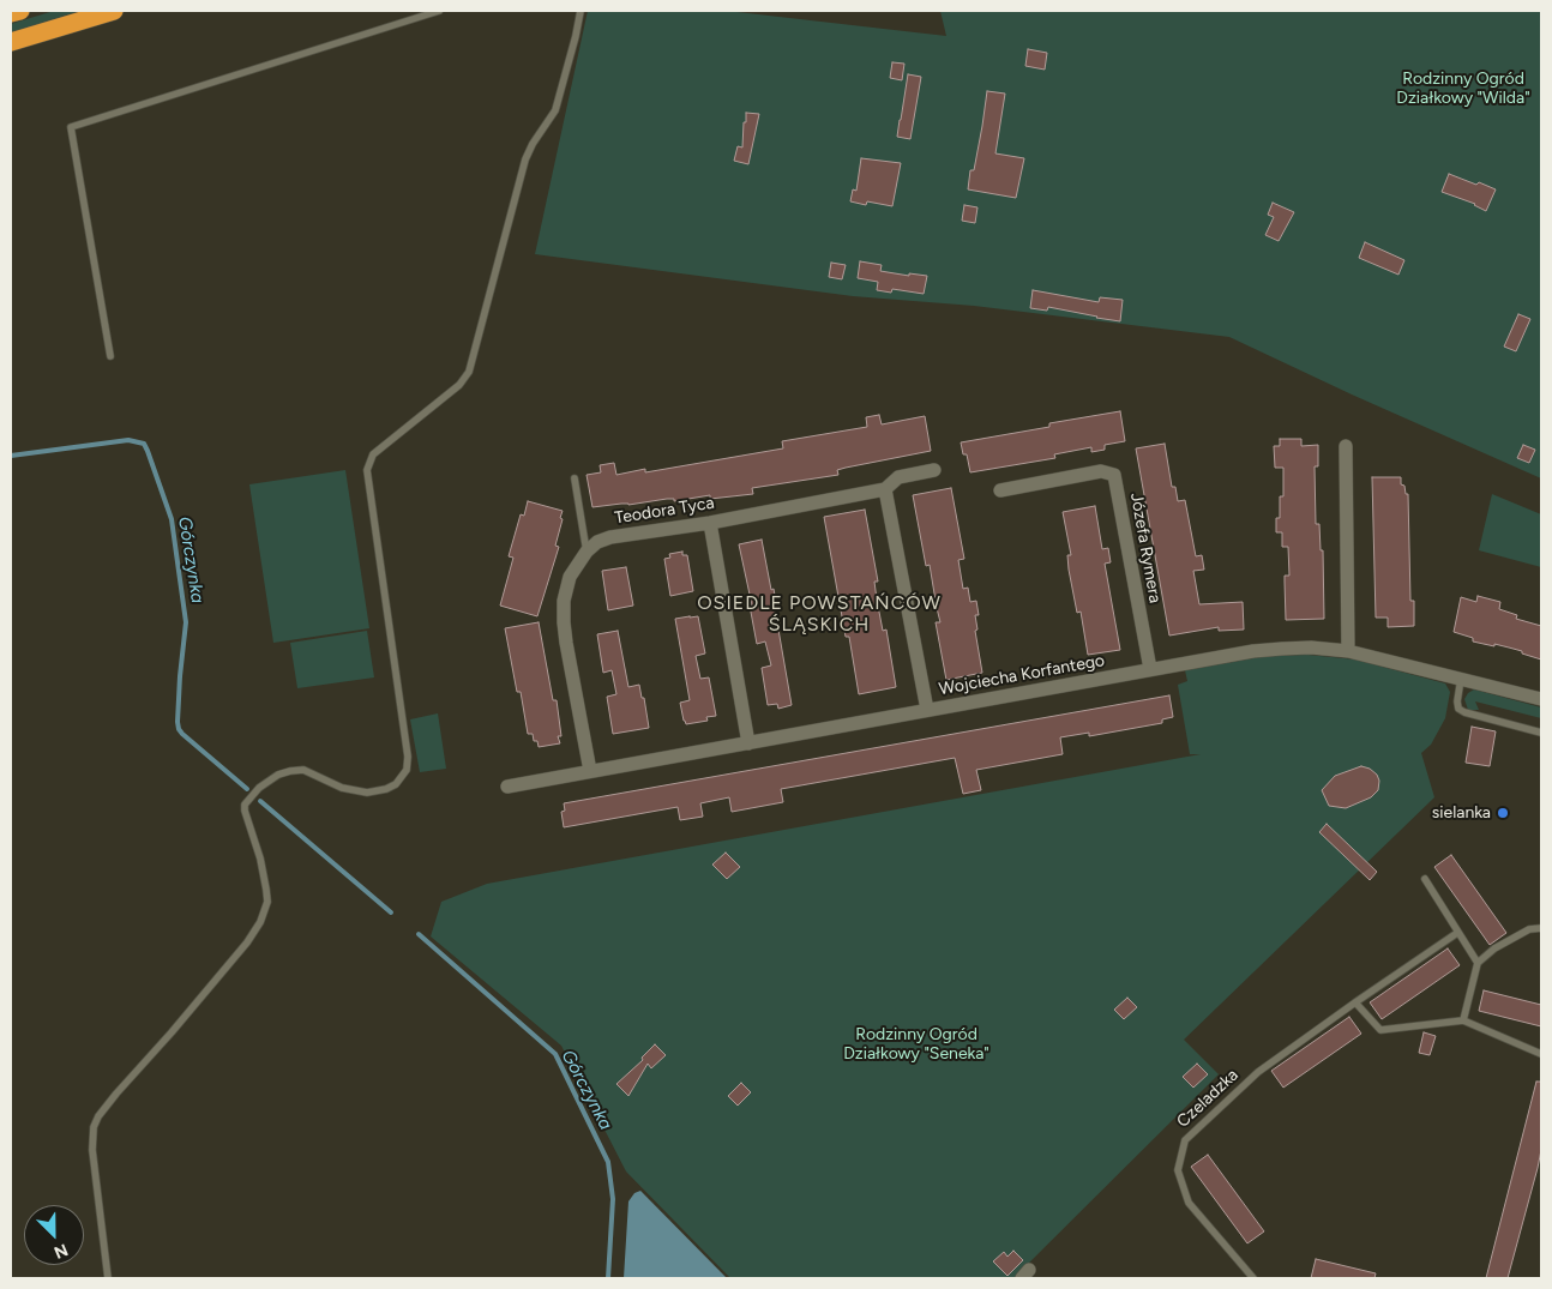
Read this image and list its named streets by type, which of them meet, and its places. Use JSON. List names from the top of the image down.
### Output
{
  "streets": {
    "street": ["Teodora Tyca", "Józefa Rymera", "Wojciecha Korfantego"],
    "lane": ["Czeladzka"]
  },
  "crossings": [
    ["Teodora Tyca", "Wojciecha Korfantego"],
    ["Józefa Rymera", "Wojciecha Korfantego"]
  ],
  "districts": ["OSIEDLE POWSTAŃCÓW ŚLĄSKICH"],
  "water": ["Górczynka"],
  "parks": ["Rodzinny Ogród Działkowy \"Wilda\"", "Rodzinny Ogród Działkowy \"Seneka\""],
  "places": ["sielanka"],
  "north": "bottom right"
}
